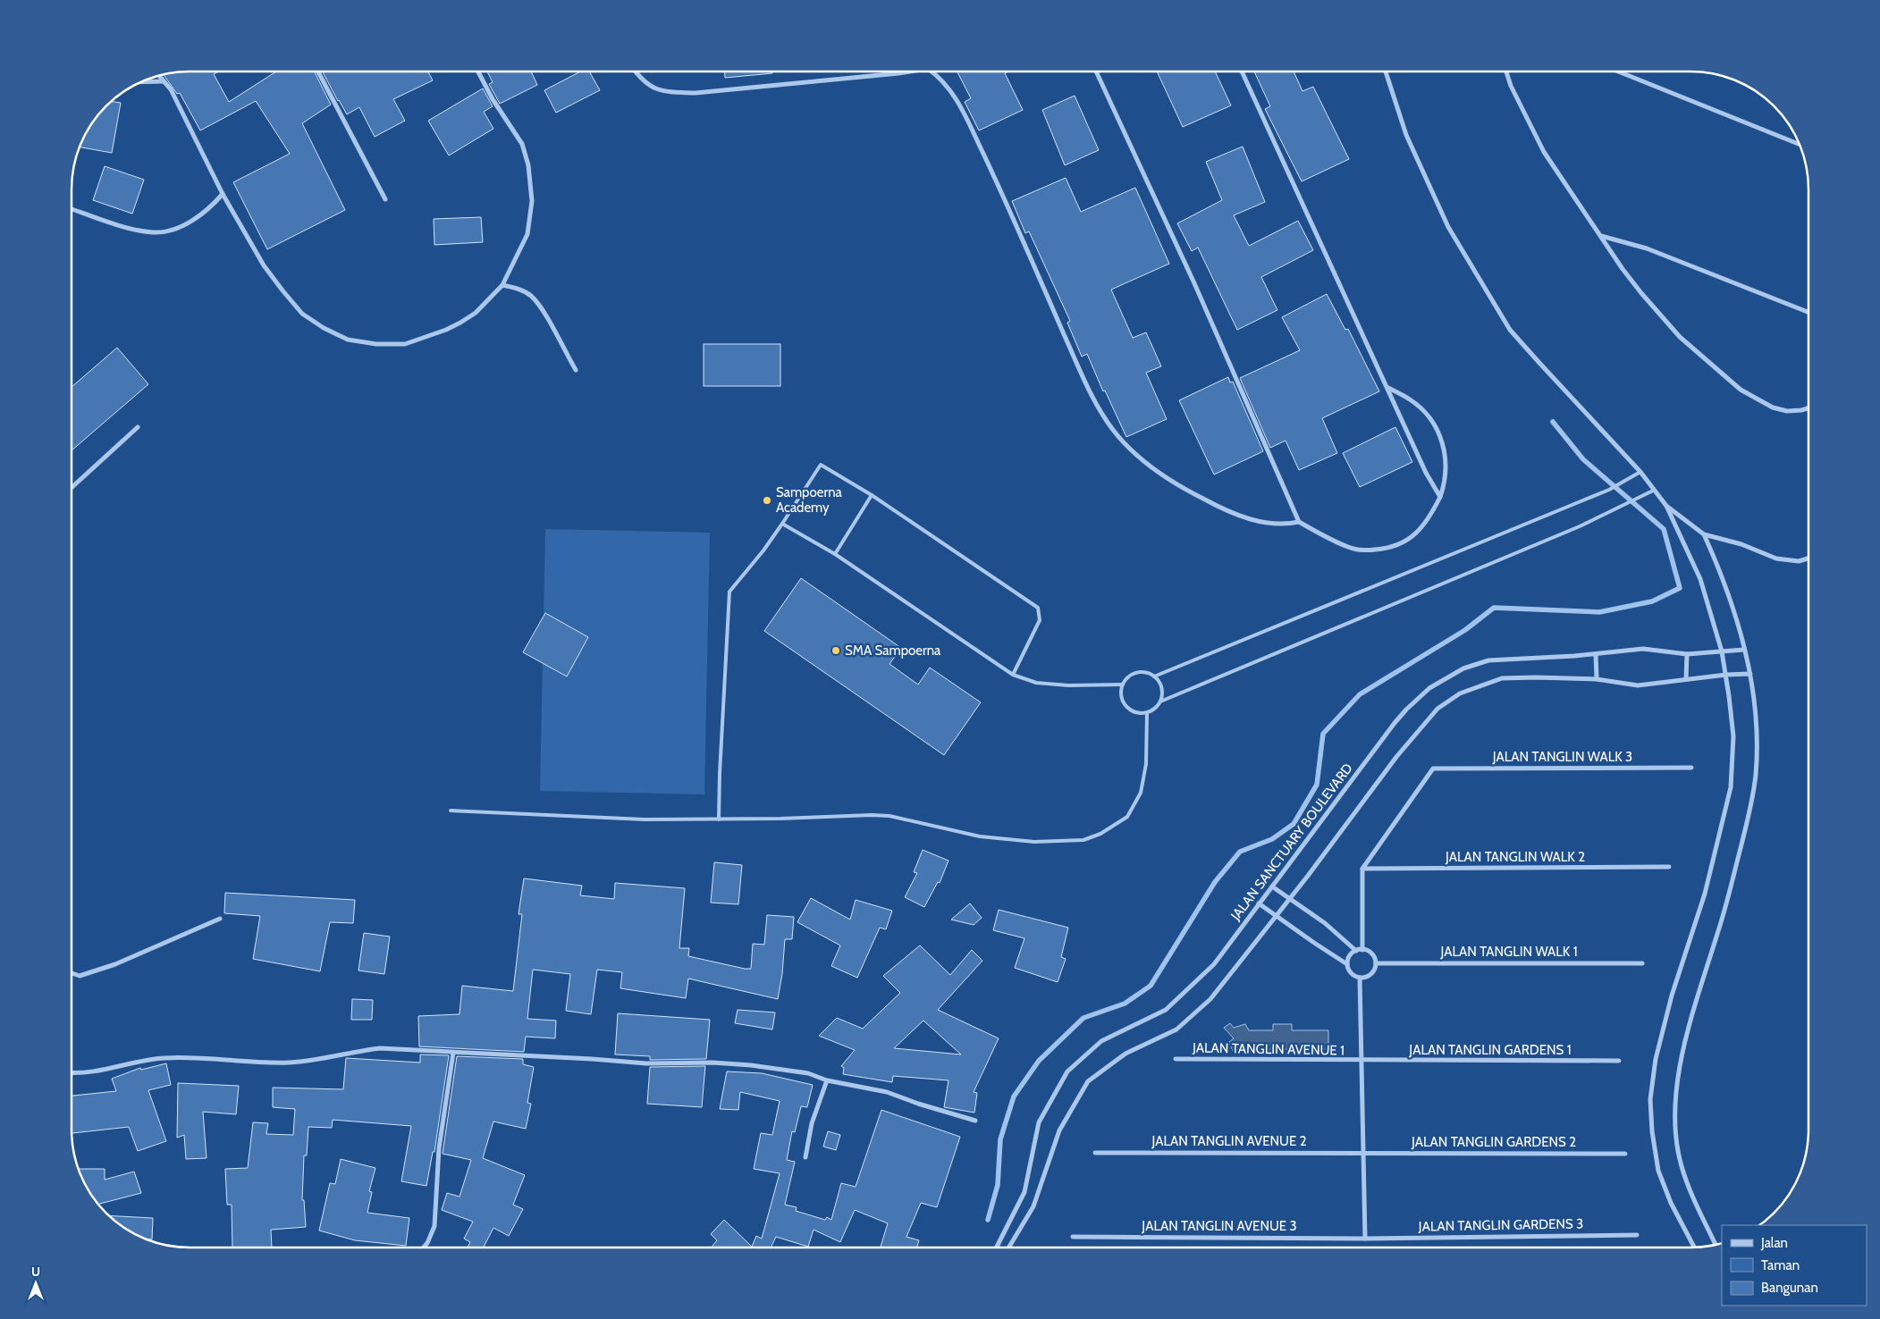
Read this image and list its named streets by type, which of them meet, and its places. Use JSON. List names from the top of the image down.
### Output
{
  "streets": {
    "street": [
      "JALAN TANGLIN WALK 3",
      "JALAN SANCTUARY BOULEVARD",
      "JALAN TANGLIN WALK 2",
      "JALAN TANGLIN WALK 1",
      "JALAN TANGLIN AVENUE 1",
      "JALAN TANGLIN GARDENS 1",
      "JALAN TANGLIN AVENUE 2",
      "JALAN TANGLIN GARDENS 2",
      "JALAN TANGLIN GARDENS 3",
      "JALAN TANGLIN AVENUE 3"
    ]
  },
  "crossings": [
    ["JALAN TANGLIN WALK 3", "JALAN TANGLIN WALK 2"],
    ["JALAN TANGLIN AVENUE 1", "JALAN TANGLIN GARDENS 1"],
    ["JALAN TANGLIN AVENUE 2", "JALAN TANGLIN GARDENS 2"],
    ["JALAN TANGLIN GARDENS 3", "JALAN TANGLIN AVENUE 3"]
  ],
  "places": ["Sampoerna Academy", "SMA Sampoerna"],
  "legend": ["Jalan", "Taman", "Bangunan"],
  "north": "top"
}
